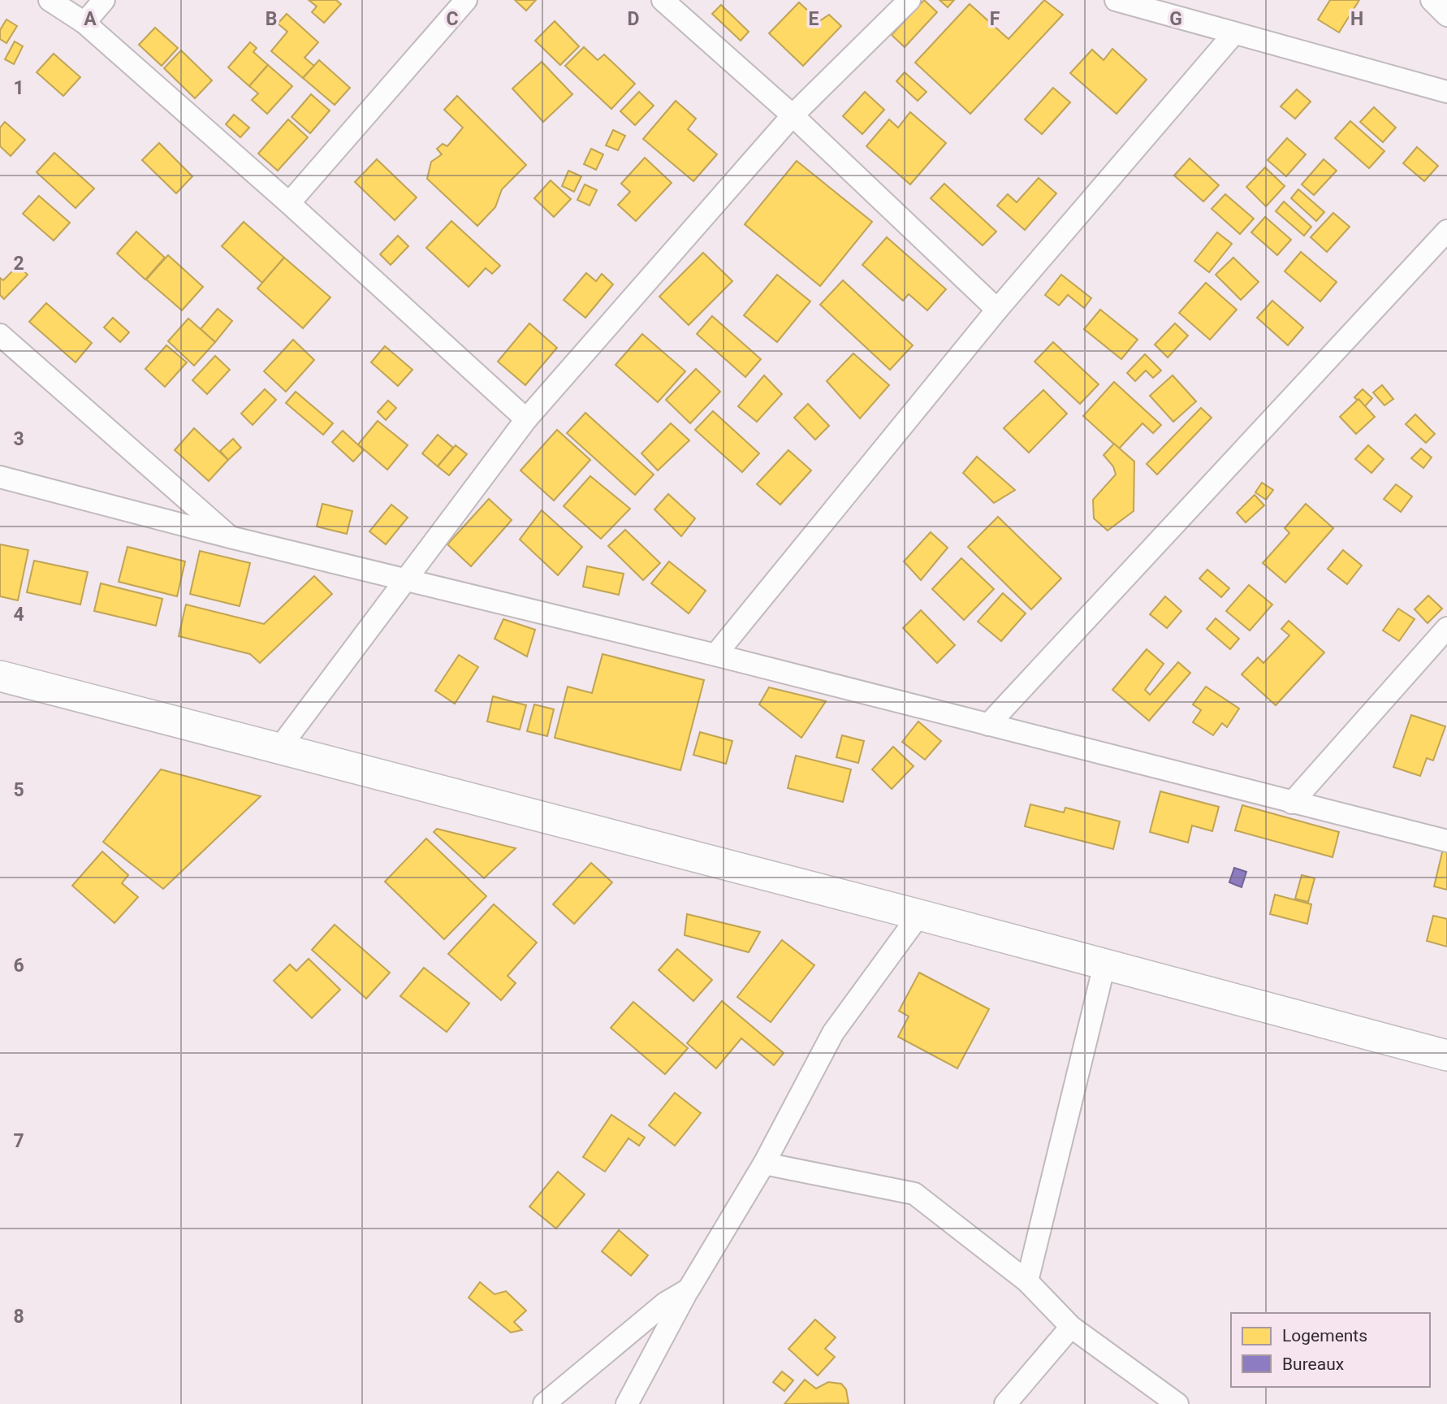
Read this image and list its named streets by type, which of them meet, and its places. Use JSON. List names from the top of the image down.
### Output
{
  "legend": ["Logements", "Bureaux"],
  "grid": {
    "columns": [
      "A",
      "B",
      "C",
      "D",
      "E",
      "F",
      "G",
      "H"
    ],
    "rows": [
      "1",
      "2",
      "3",
      "4",
      "5",
      "6",
      "7",
      "8"
    ]
  }
}
